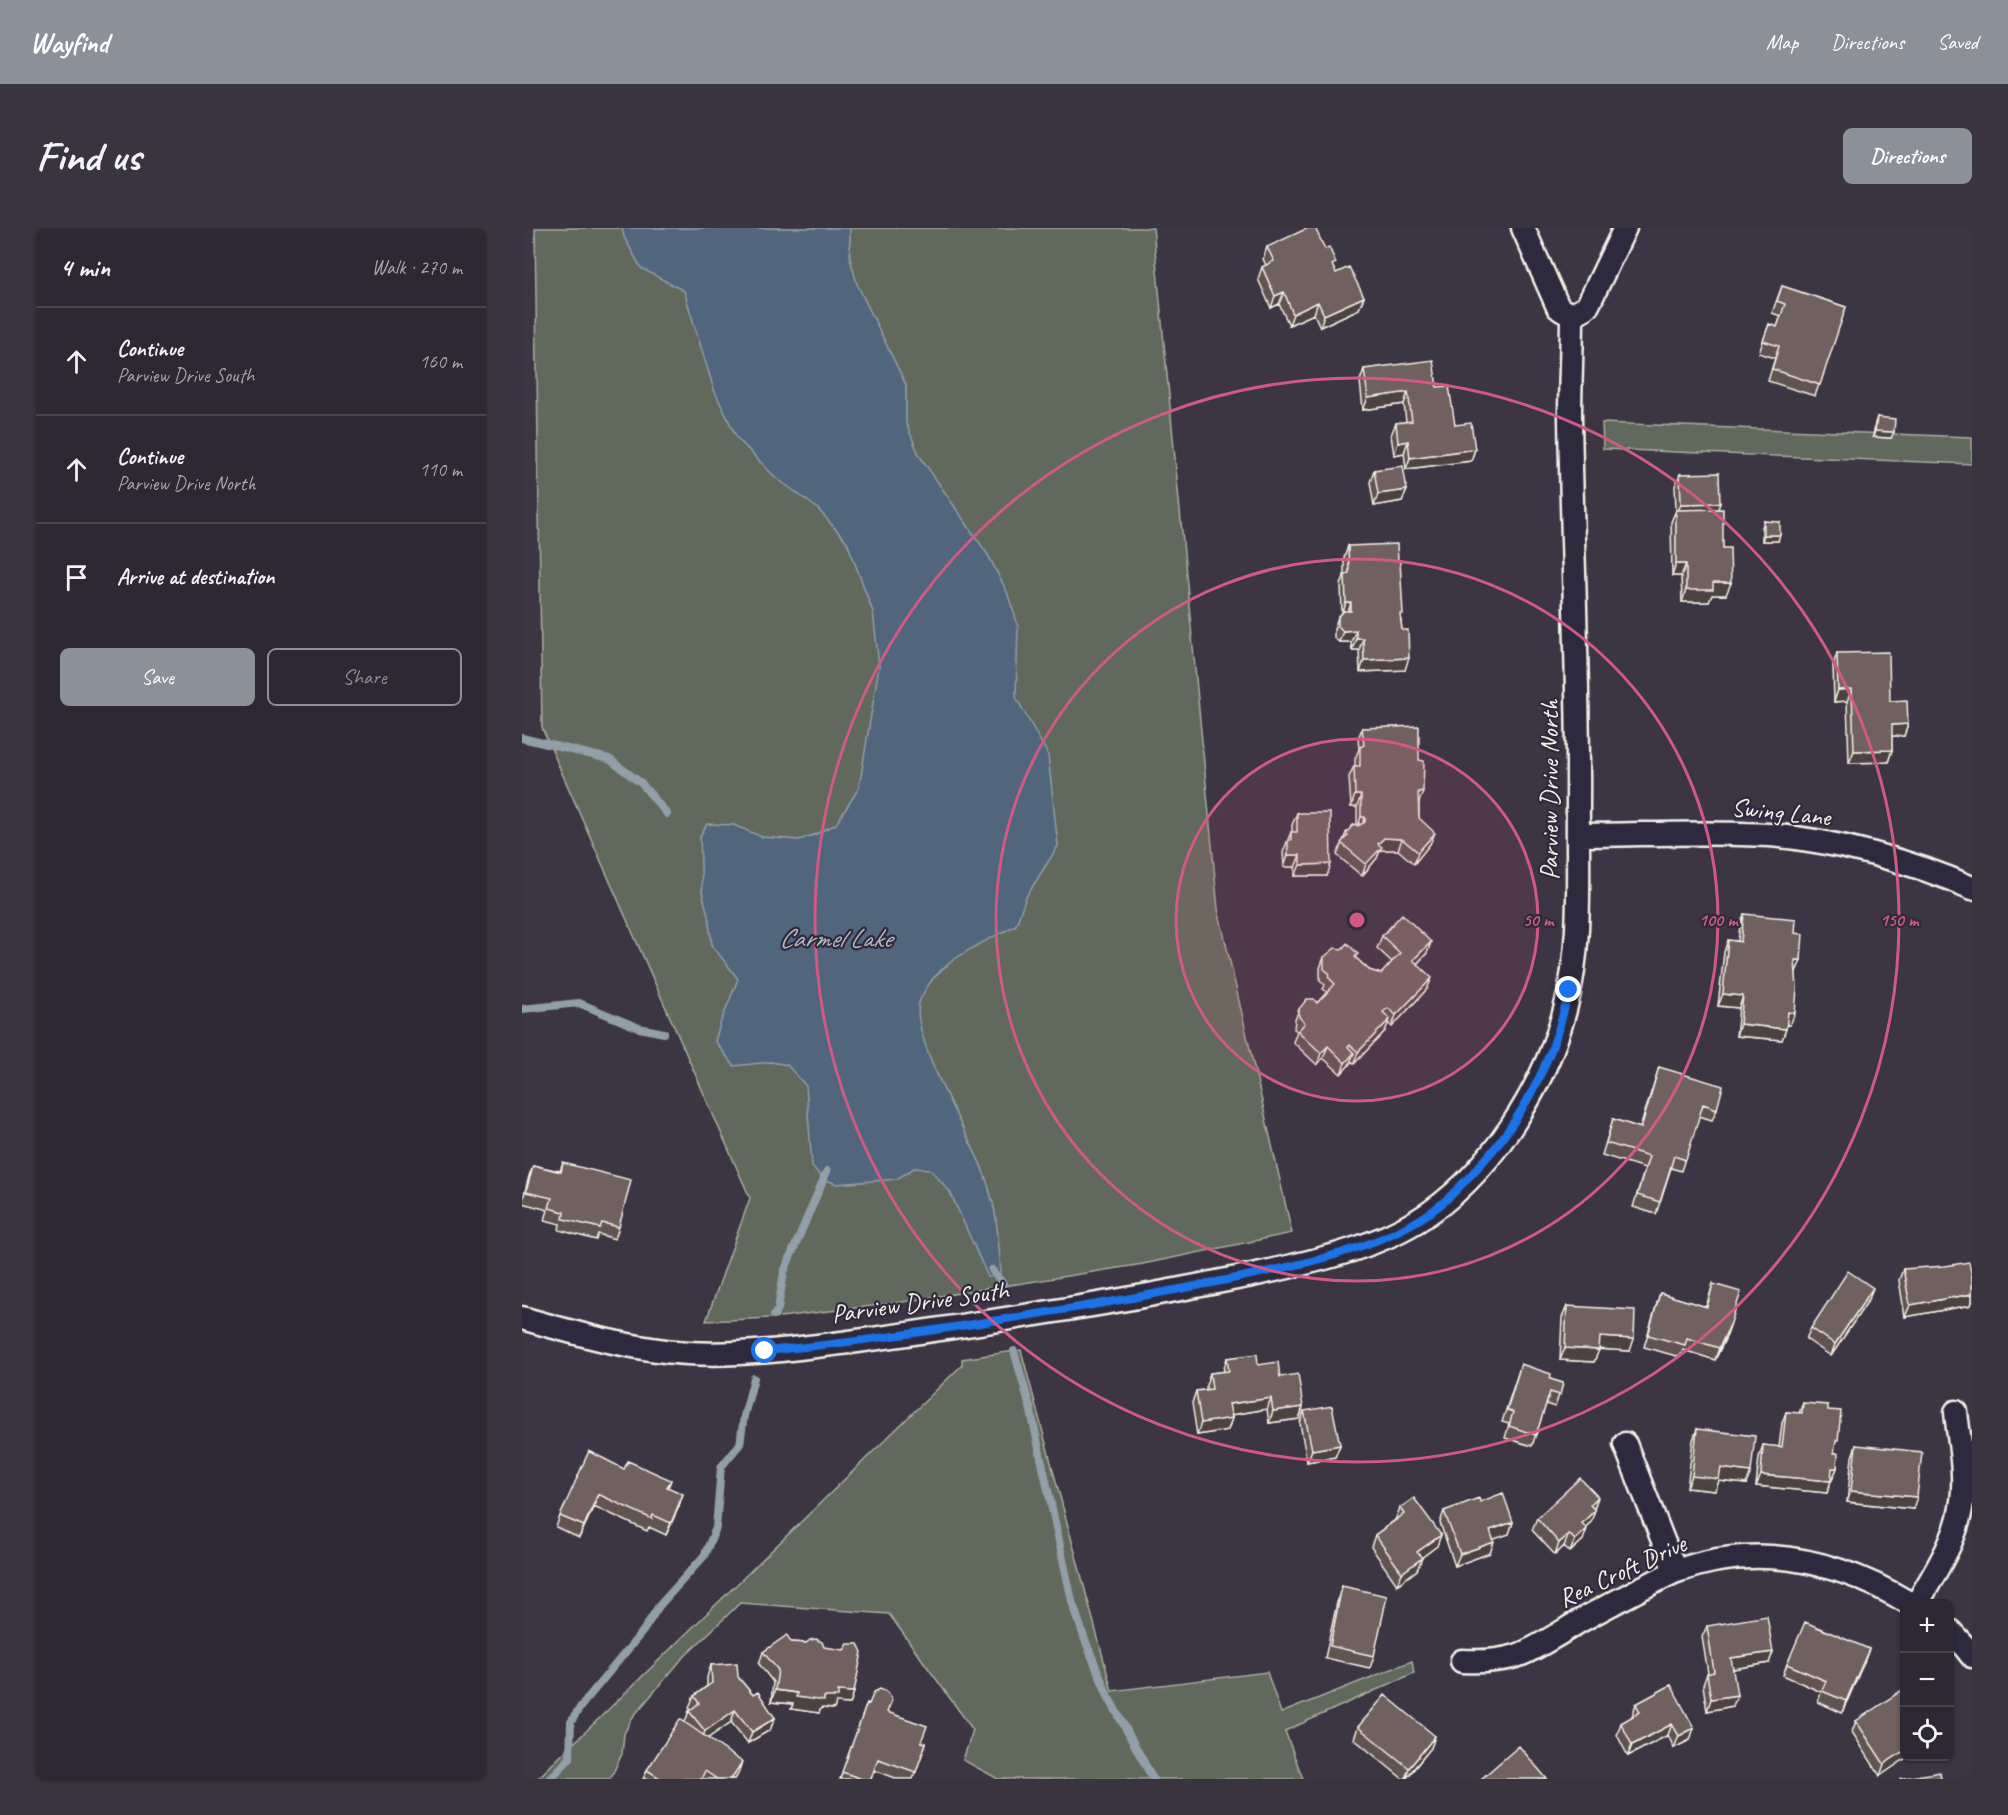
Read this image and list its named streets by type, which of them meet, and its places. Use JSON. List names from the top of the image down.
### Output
{
  "streets": {
    "street": [
      "Parview Drive North",
      "Swing Lane",
      "Parview Drive South",
      "Rea Croft Drive"
    ]
  },
  "crossings": [
    ["Parview Drive North", "Swing Lane"],
    ["Parview Drive North", "Parview Drive South"]
  ],
  "water": ["Carmel Lake"],
  "page": {
    "header": "Wayfind",
    "nav": ["Map", "Directions", "Saved"],
    "buttons": [
      "Directions",
      ["Save", "Share"]
    ],
    "title": "Find us",
    "heading": ["4 min", "Walk · 270 m"],
    "list": [
      ["Continue", "Parview Drive South", "160 m"],
      ["Continue", "Parview Drive North", "110 m"],
      "Arrive at destination"
    ],
    "map_buttons": ["+", "−"]
  },
  "rings": ["50 m", "100 m", "150 m"]
}
